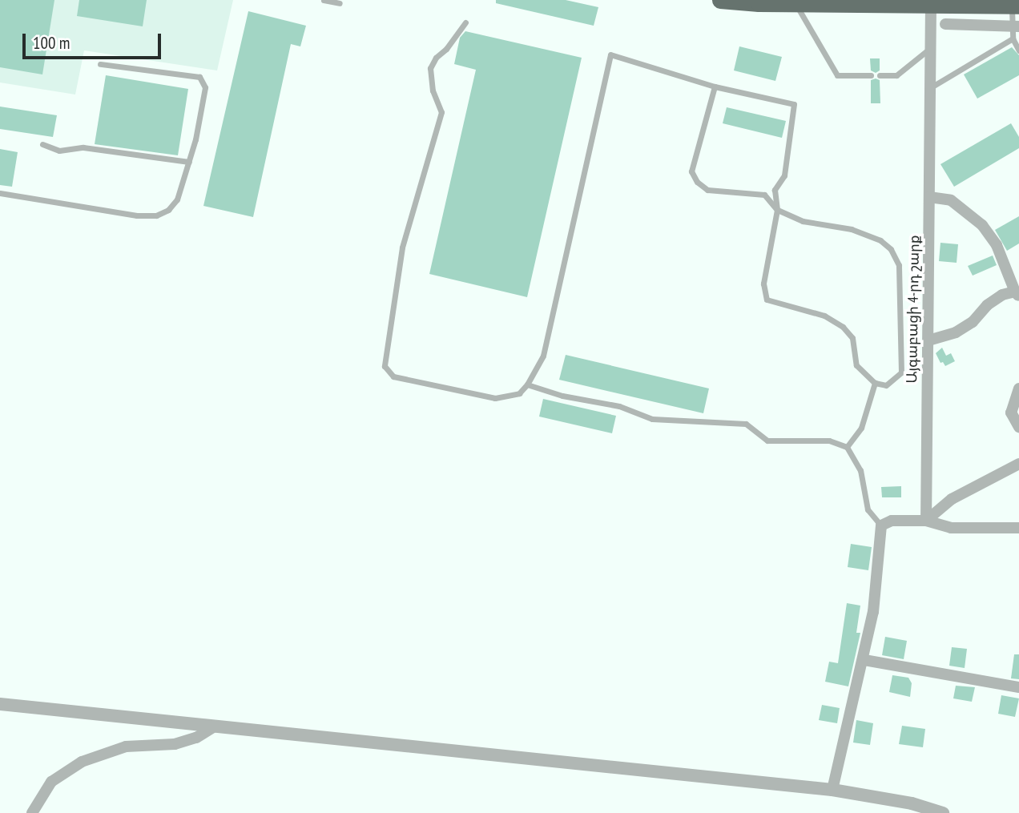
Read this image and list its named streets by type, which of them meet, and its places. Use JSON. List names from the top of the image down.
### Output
{
  "streets": {
    "street": ["Այգաբացի 4-րդ շարք"]
  },
  "scale_bar": "100 m"
}
